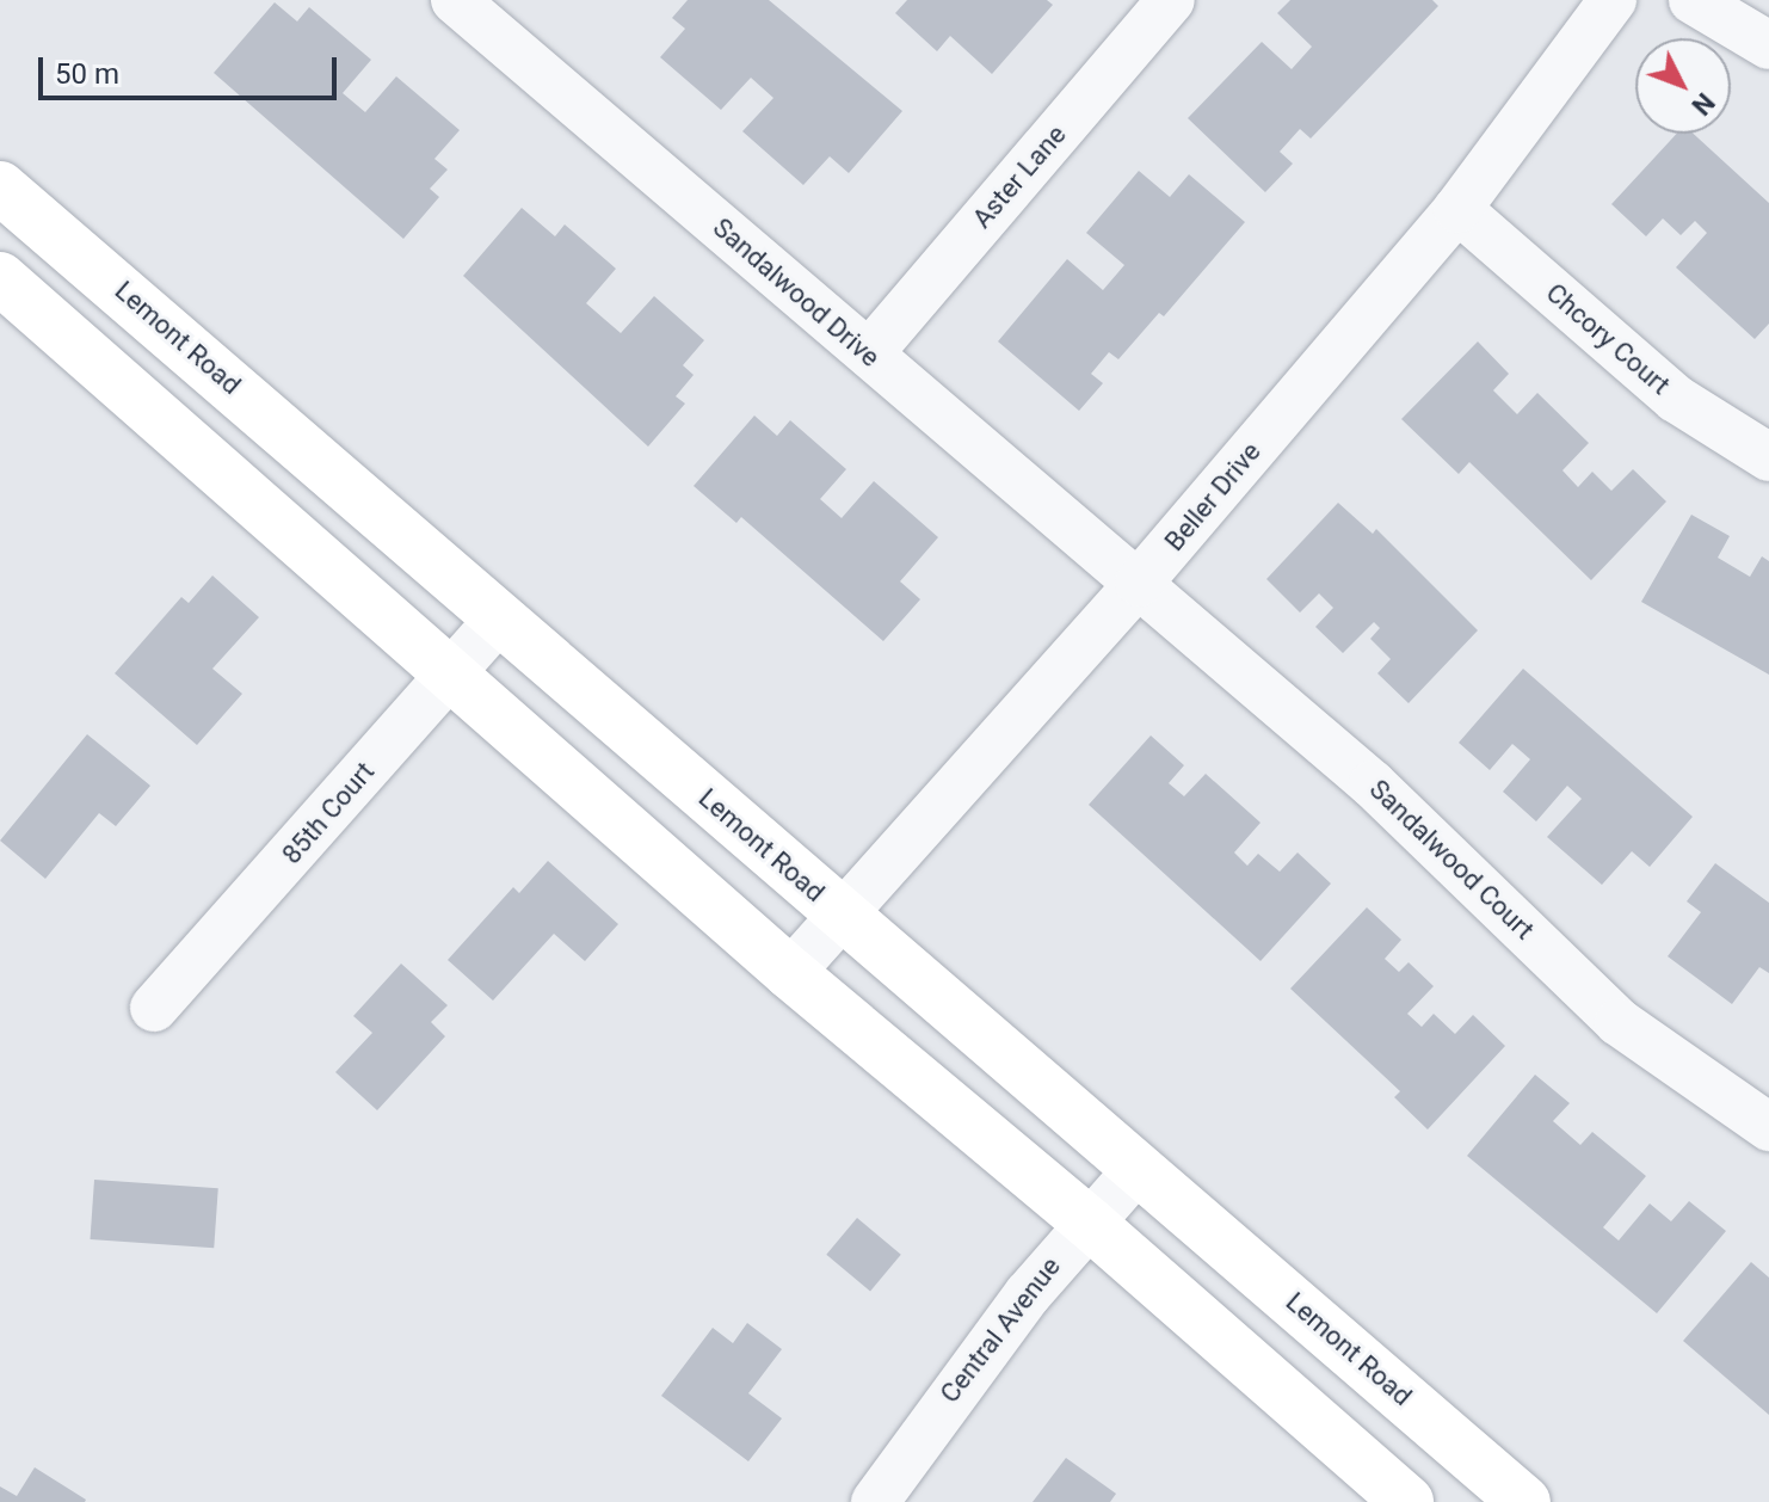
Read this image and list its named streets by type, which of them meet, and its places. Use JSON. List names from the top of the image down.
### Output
{
  "streets": {
    "main road": ["Lemont Road"],
    "street": [
      "Aster Lane",
      "Sandalwood Drive",
      "Chcory Court",
      "Beller Drive",
      "85th Court",
      "Sandalwood Court",
      "Central Avenue"
    ]
  },
  "crossings": [
    ["Aster Lane", "Sandalwood Drive"],
    ["Sandalwood Drive", "Beller Drive"],
    ["Sandalwood Drive", "Sandalwood Court"],
    ["Lemont Road", "Beller Drive"],
    ["Lemont Road", "85th Court"],
    ["Lemont Road", "Central Avenue"],
    ["Chcory Court", "Beller Drive"],
    ["Beller Drive", "Sandalwood Court"]
  ],
  "scale_bar": "50 m",
  "north": "bottom right"
}
